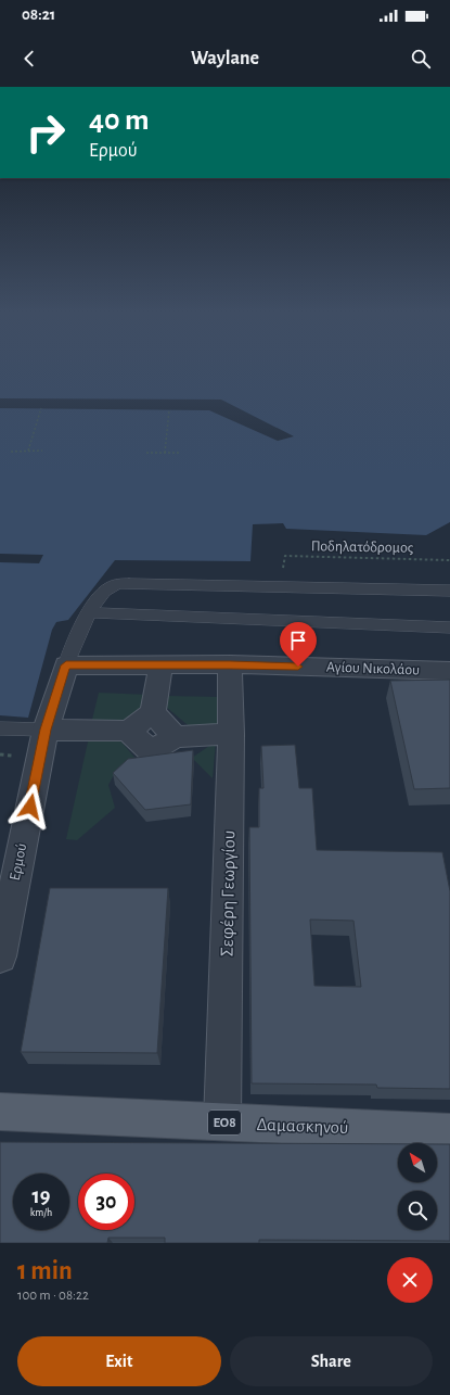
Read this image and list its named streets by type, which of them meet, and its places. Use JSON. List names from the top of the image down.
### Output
{
  "streets": {
    "main road": ["ΕΟ8", "Δαμασκηνού"],
    "street": ["Αγίου Νικολάου", "Ερμού", "Σεφέρη Γεωργίου"],
    "path": ["Ποδηλατόδρομος"]
  },
  "crossings": [
    ["Αγίου Νικολάου", "Ερμού"],
    ["Αγίου Νικολάου", "Σεφέρη Γεωργίου"],
    ["Σεφέρη Γεωργίου", "Δαμασκηνού"]
  ],
  "north": "top left",
  "page": {
    "status": "08:21",
    "header": "Waylane",
    "turn": ["40 m", "Ερμού"],
    "speed": "19 km/h",
    "limit": "30",
    "heading": ["1 min", "100 m · 08:22"],
    "buttons": ["Exit", "Share"]
  }
}
